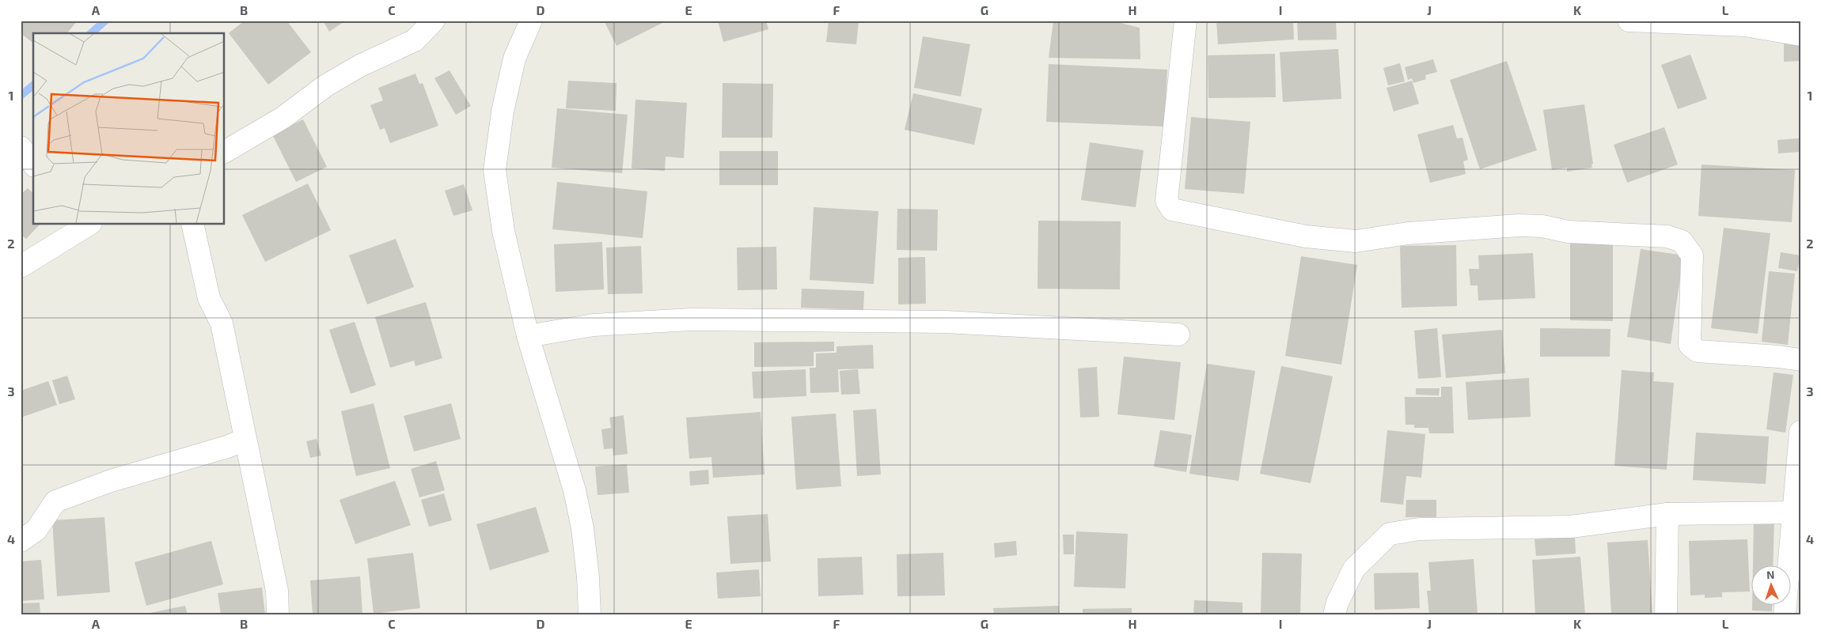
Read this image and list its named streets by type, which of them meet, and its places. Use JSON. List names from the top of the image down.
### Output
{
  "north": "top",
  "grid": {
    "columns": [
      "A",
      "B",
      "C",
      "D",
      "E",
      "F",
      "G",
      "H",
      "I",
      "J",
      "K",
      "L"
    ],
    "rows": [
      "1",
      "2",
      "3",
      "4"
    ]
  }
}
